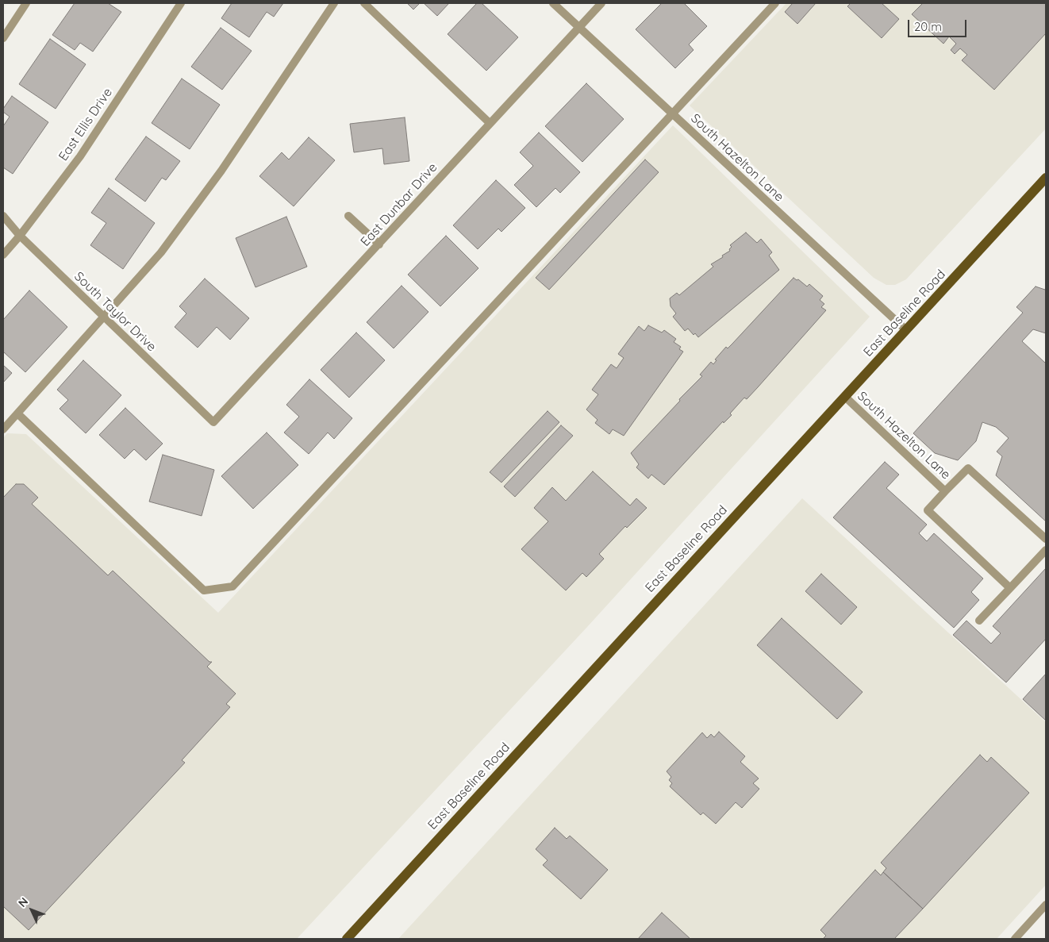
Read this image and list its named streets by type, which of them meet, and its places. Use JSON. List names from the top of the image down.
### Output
{
  "streets": {
    "main road": ["East Baseline Road"],
    "street": [
      "East Ellis Drive",
      "South Hazelton Lane",
      "East Dunbar Drive",
      "South Taylor Drive"
    ]
  },
  "crossings": [
    ["East Ellis Drive", "South Taylor Drive"],
    ["South Hazelton Lane", "East Dunbar Drive"],
    ["South Hazelton Lane", "East Baseline Road"],
    ["East Dunbar Drive", "South Taylor Drive"]
  ],
  "scale_bar": "20 m",
  "north": "top left"
}
